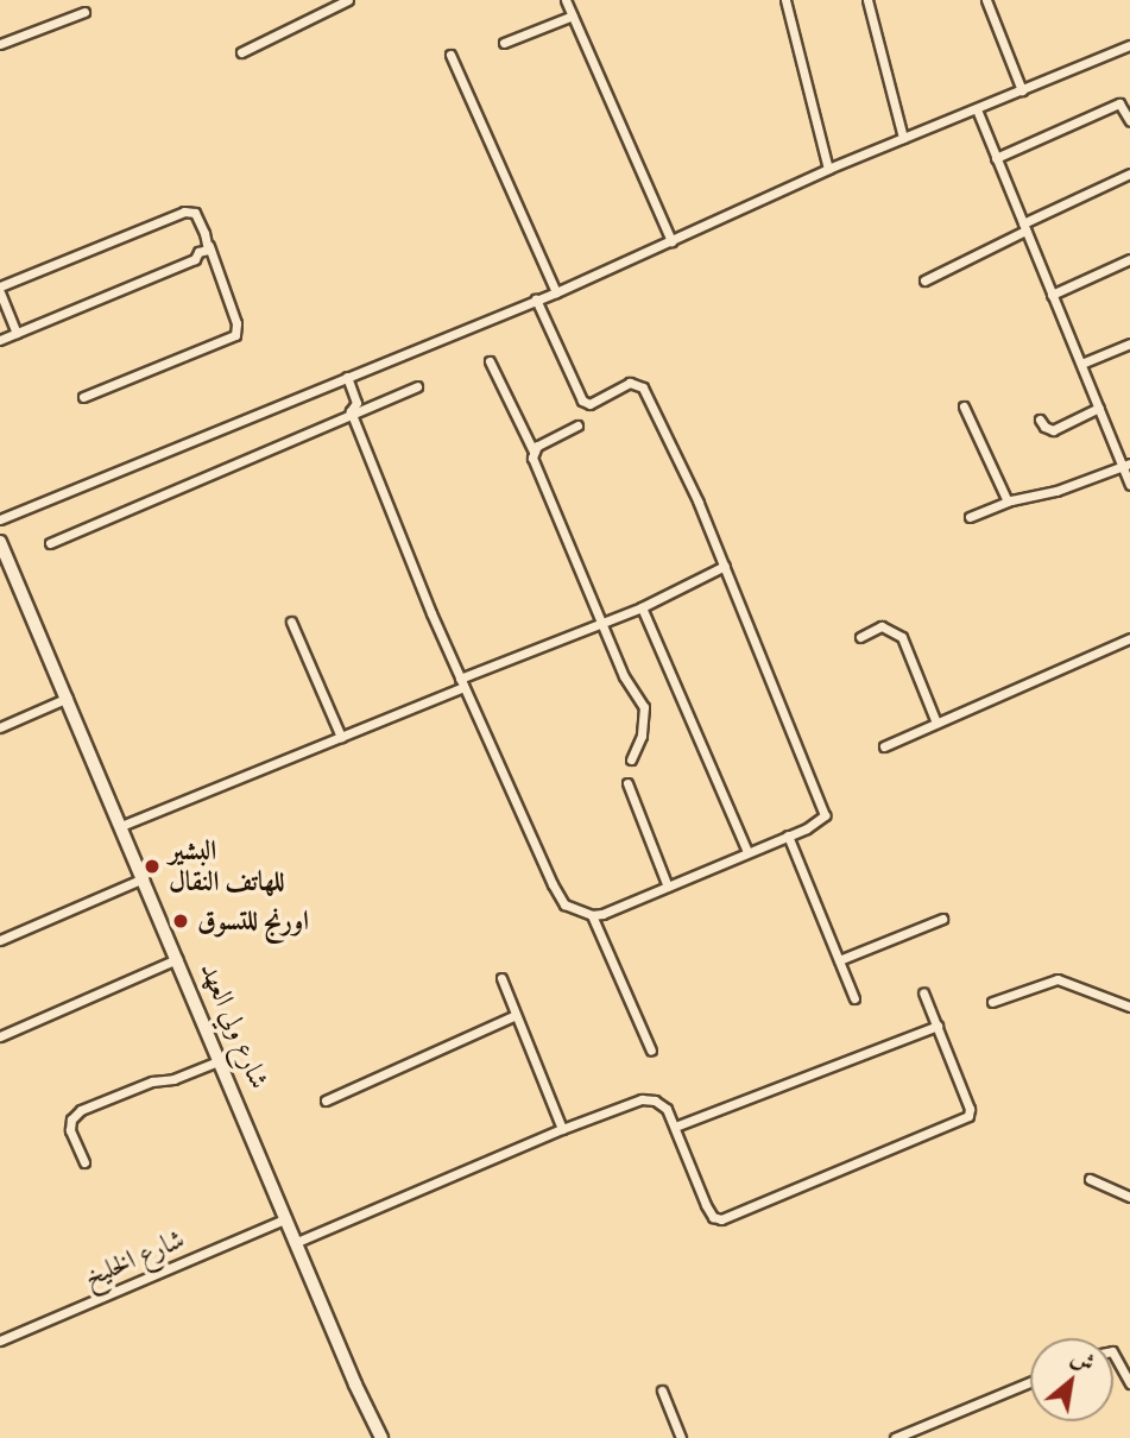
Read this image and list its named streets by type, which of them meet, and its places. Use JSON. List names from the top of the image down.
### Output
{
  "streets": {
    "main road": ["شارع ولي العهد"],
    "street": ["شارع الخليخ"]
  },
  "crossings": [
    ["شارع ولي العهد", "شارع الخليخ"]
  ],
  "places": ["البشير للهاتف النقال", "اورنج للتسوق"],
  "north": "top right"
}
